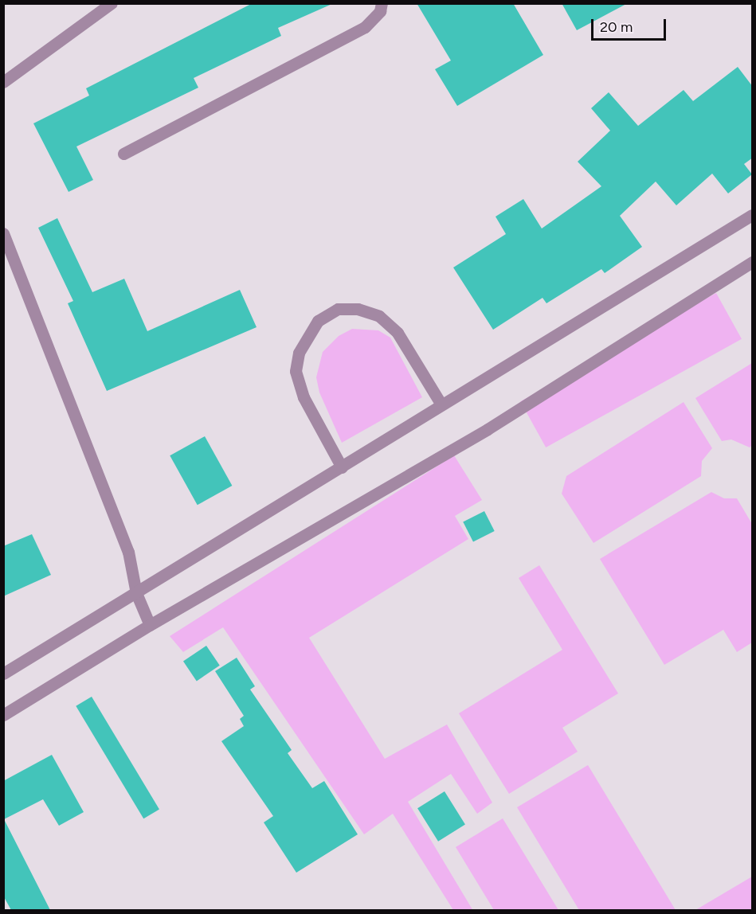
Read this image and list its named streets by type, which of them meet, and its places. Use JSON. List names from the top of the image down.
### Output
{
  "scale_bar": "20 m"
}
